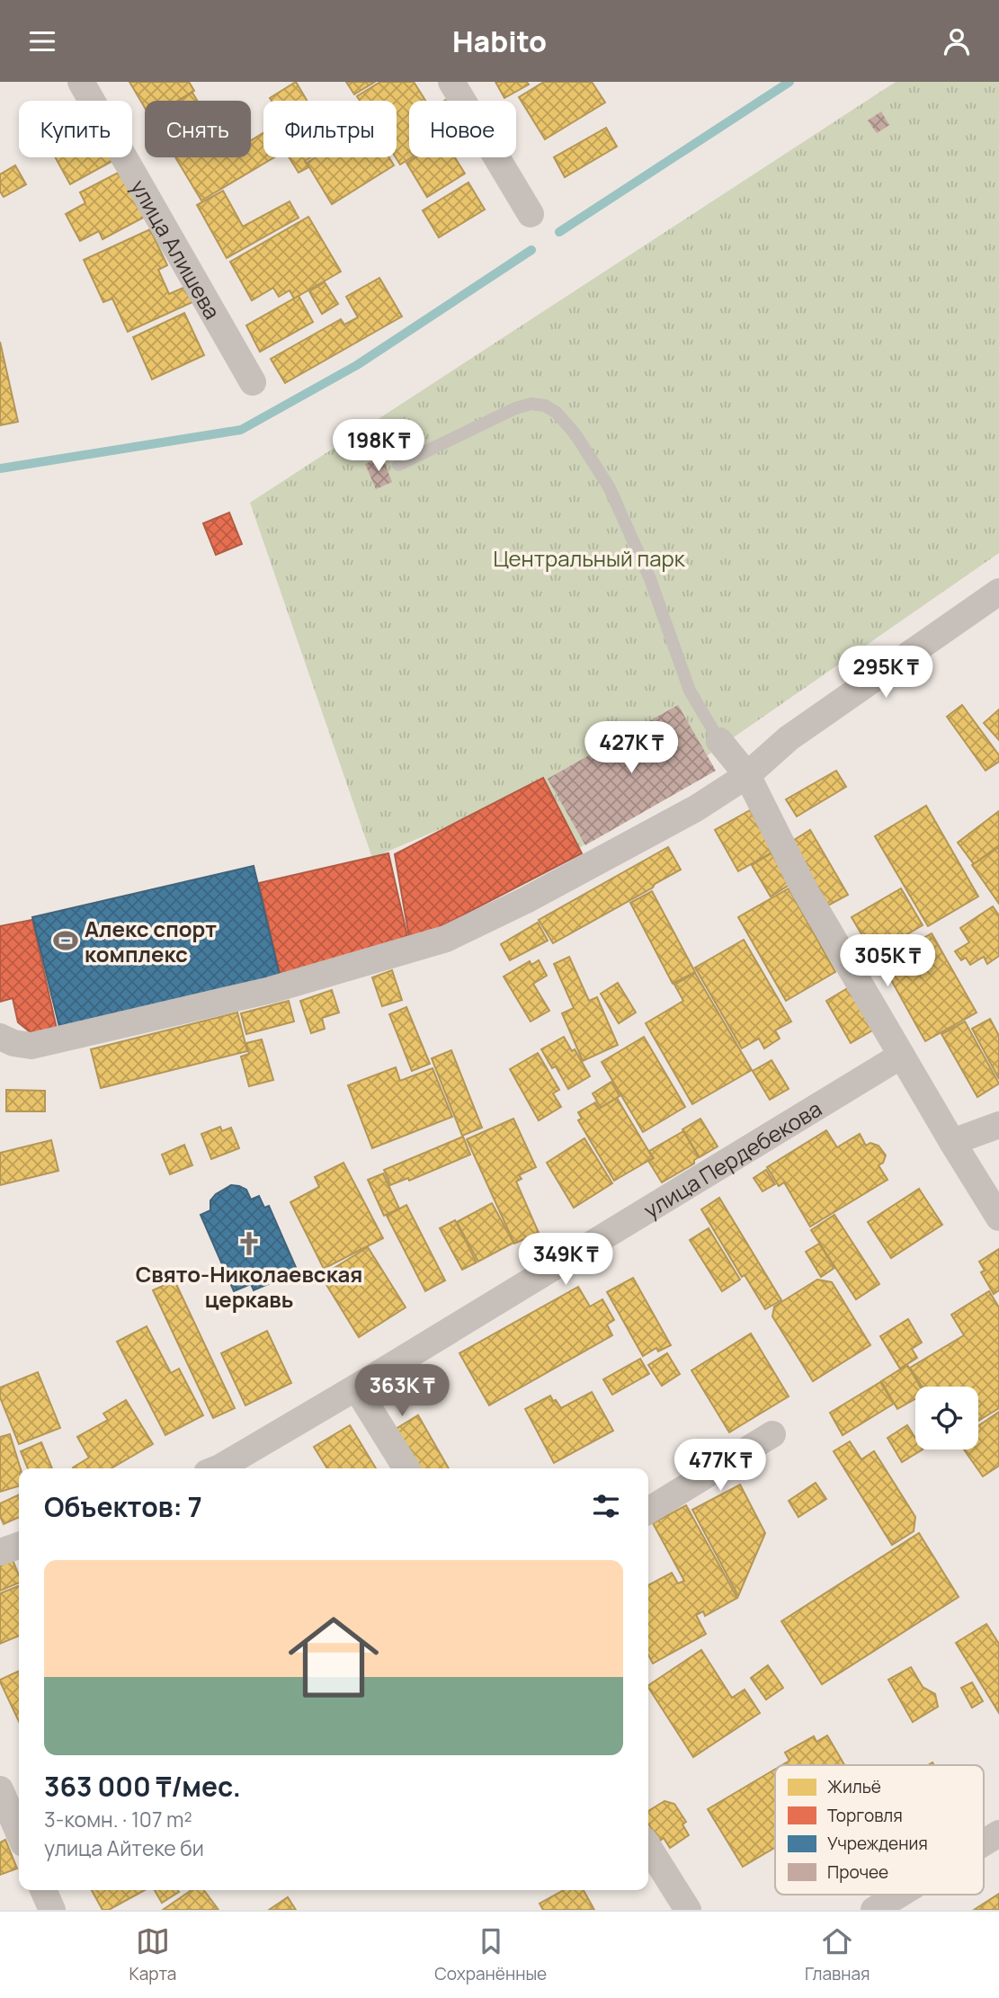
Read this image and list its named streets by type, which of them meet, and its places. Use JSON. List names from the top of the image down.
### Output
{
  "streets": {
    "street": ["улица Алишева", "улица Пердебекова"]
  },
  "parks": ["Центральный парк"],
  "places": {
    "sports": ["Алекс спорт комплекс"],
    "church": ["Свято-Николаевская церкавь"]
  },
  "legend": [
    "Жильё",
    "Торговля",
    "Учреждения",
    "Прочее"
  ],
  "page": {
    "header": "Habito",
    "chip": [
      "Купить",
      "Снять",
      "Фильтры",
      "Новое"
    ],
    "price": [
      "198K ₸",
      "295K ₸",
      "427K ₸",
      "305K ₸",
      "349K ₸",
      "363K ₸",
      "477K ₸"
    ],
    "heading": "Объектов: 7",
    "list": [
      {
        "name": "363 000 ₸/мес.",
        "note": "3-комн. · 107 m² · улица Айтеке би"
      }
    ],
    "tabs": ["Карта", "Сохранённые", "Главная"]
  }
}
